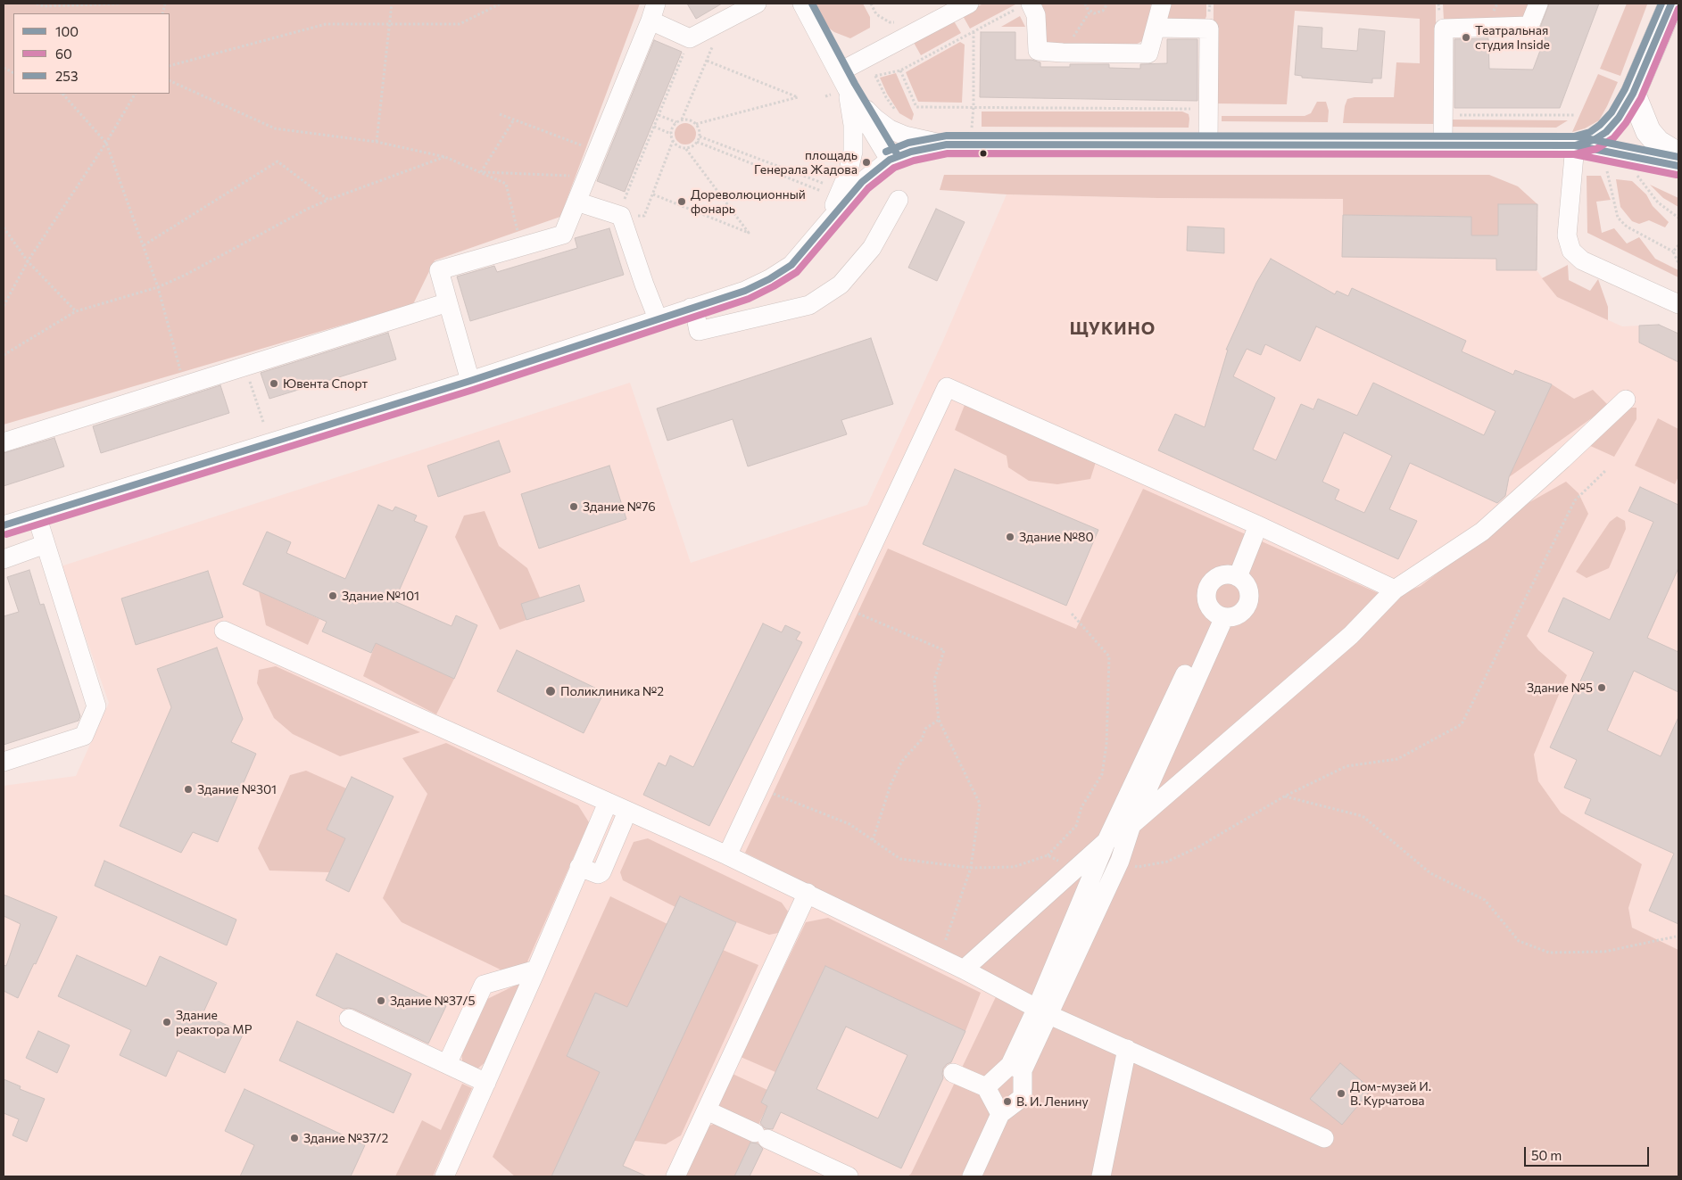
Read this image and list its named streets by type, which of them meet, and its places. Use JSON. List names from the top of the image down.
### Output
{
  "districts": ["ЩУКИНО"],
  "places": [
    "Театральная студия Inside",
    "площадь Генерала Жадова",
    "Дореволюционный фонарь",
    "Ювента Спорт",
    "Здание №76",
    "Здание №80",
    "Здание №101",
    "Здание №5",
    "Поликлиника №2",
    "Здание №301",
    "Здание №37/5",
    "Здание реактора МР",
    "Дом-музей И. В. Курчатова",
    "В. И. Ленину",
    "Здание №37/2"
  ],
  "lines": ["transit line 100", "transit line 253", "transit line 60"],
  "legend": ["100", "60", "253"],
  "scale_bar": "50 m"
}
